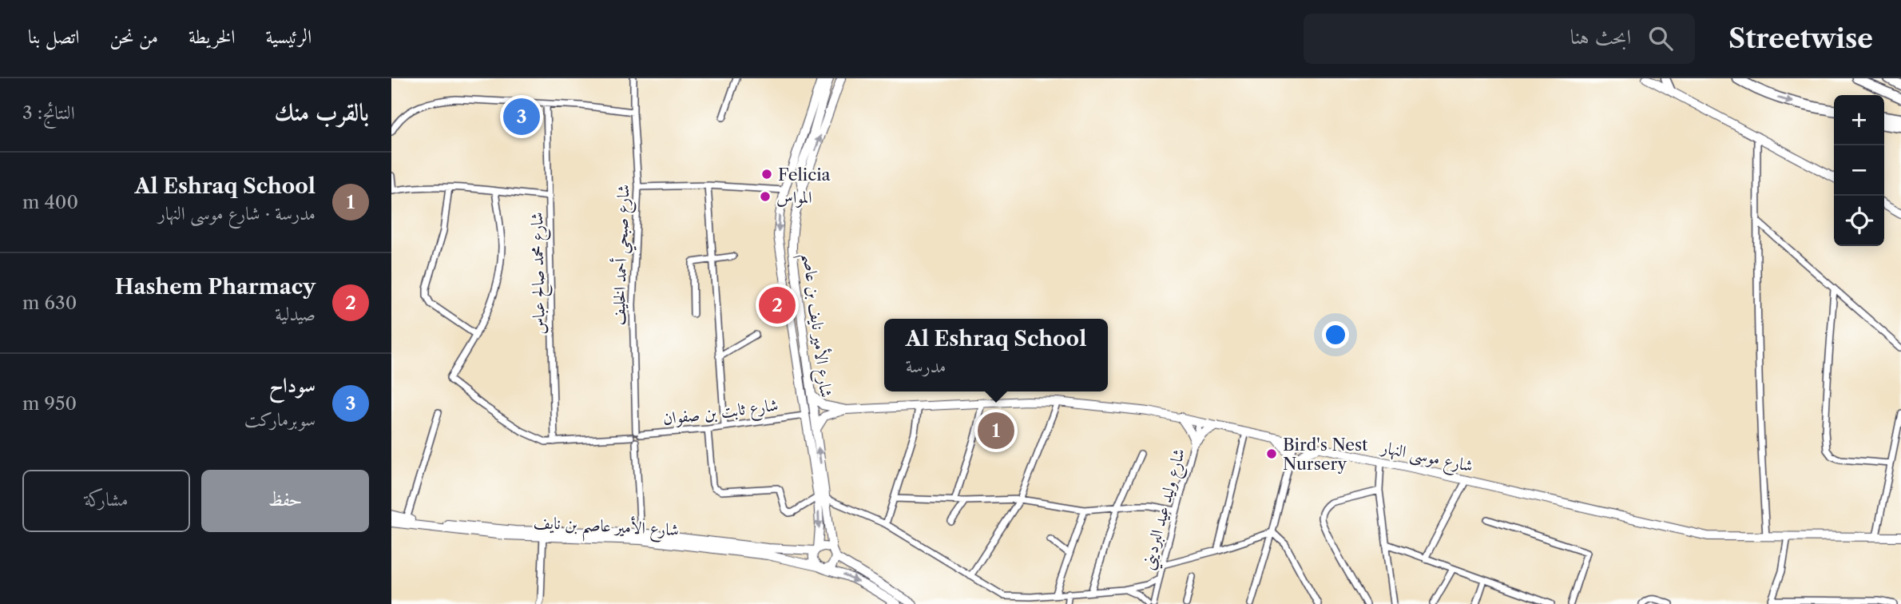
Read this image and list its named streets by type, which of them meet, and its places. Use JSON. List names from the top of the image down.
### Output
{
  "streets": {
    "main road": ["شارع الأمير نايف بن عاصم", "شارع موسى النهار", "شارع الأمير عاصم بن نايف"],
    "street": [
      "شارع صبحي أحمد الخليف",
      "شارع محمد صالح عباس",
      "شارع ثابت بن صفوان",
      "شارع وليد عيد البرديني"
    ]
  },
  "crossings": [
    ["شارع صبحي أحمد الخليف", "شارع ثابت بن صفوان"],
    ["شارع الأمير نايف بن عاصم", "شارع ثابت بن صفوان"],
    ["شارع الأمير نايف بن عاصم", "شارع موسى النهار"],
    ["شارع الأمير نايف بن عاصم", "شارع الأمير عاصم بن نايف"],
    ["شارع موسى النهار", "شارع وليد عيد البرديني"]
  ],
  "places": ["Felicia", "المواس", "Bird's Nest Nursery"],
  "page": {
    "header": "Streetwise",
    "search": "ابحث هنا",
    "nav": [
      "الرئيسية",
      "الخريطة",
      "من نحن",
      "اتصل بنا"
    ],
    "heading": ["بالقرب منك", "النتائج: 3"],
    "map_buttons": ["+", "−"],
    "pins": ["3", "2", "1"],
    "list": [
      {
        "mark": "1",
        "name": "Al Eshraq School",
        "note": "مدرسة · شارع موسى النهار",
        "value": "400 m"
      },
      {
        "mark": "2",
        "name": "Hashem Pharmacy",
        "note": "صيدلية",
        "value": "630 m"
      },
      {
        "mark": "3",
        "name": "سوداح",
        "note": "سوبرماركت",
        "value": "950 m"
      }
    ],
    "popup": ["Al Eshraq School", "مدرسة"],
    "buttons": ["حفظ", "مشاركة"]
  }
}
